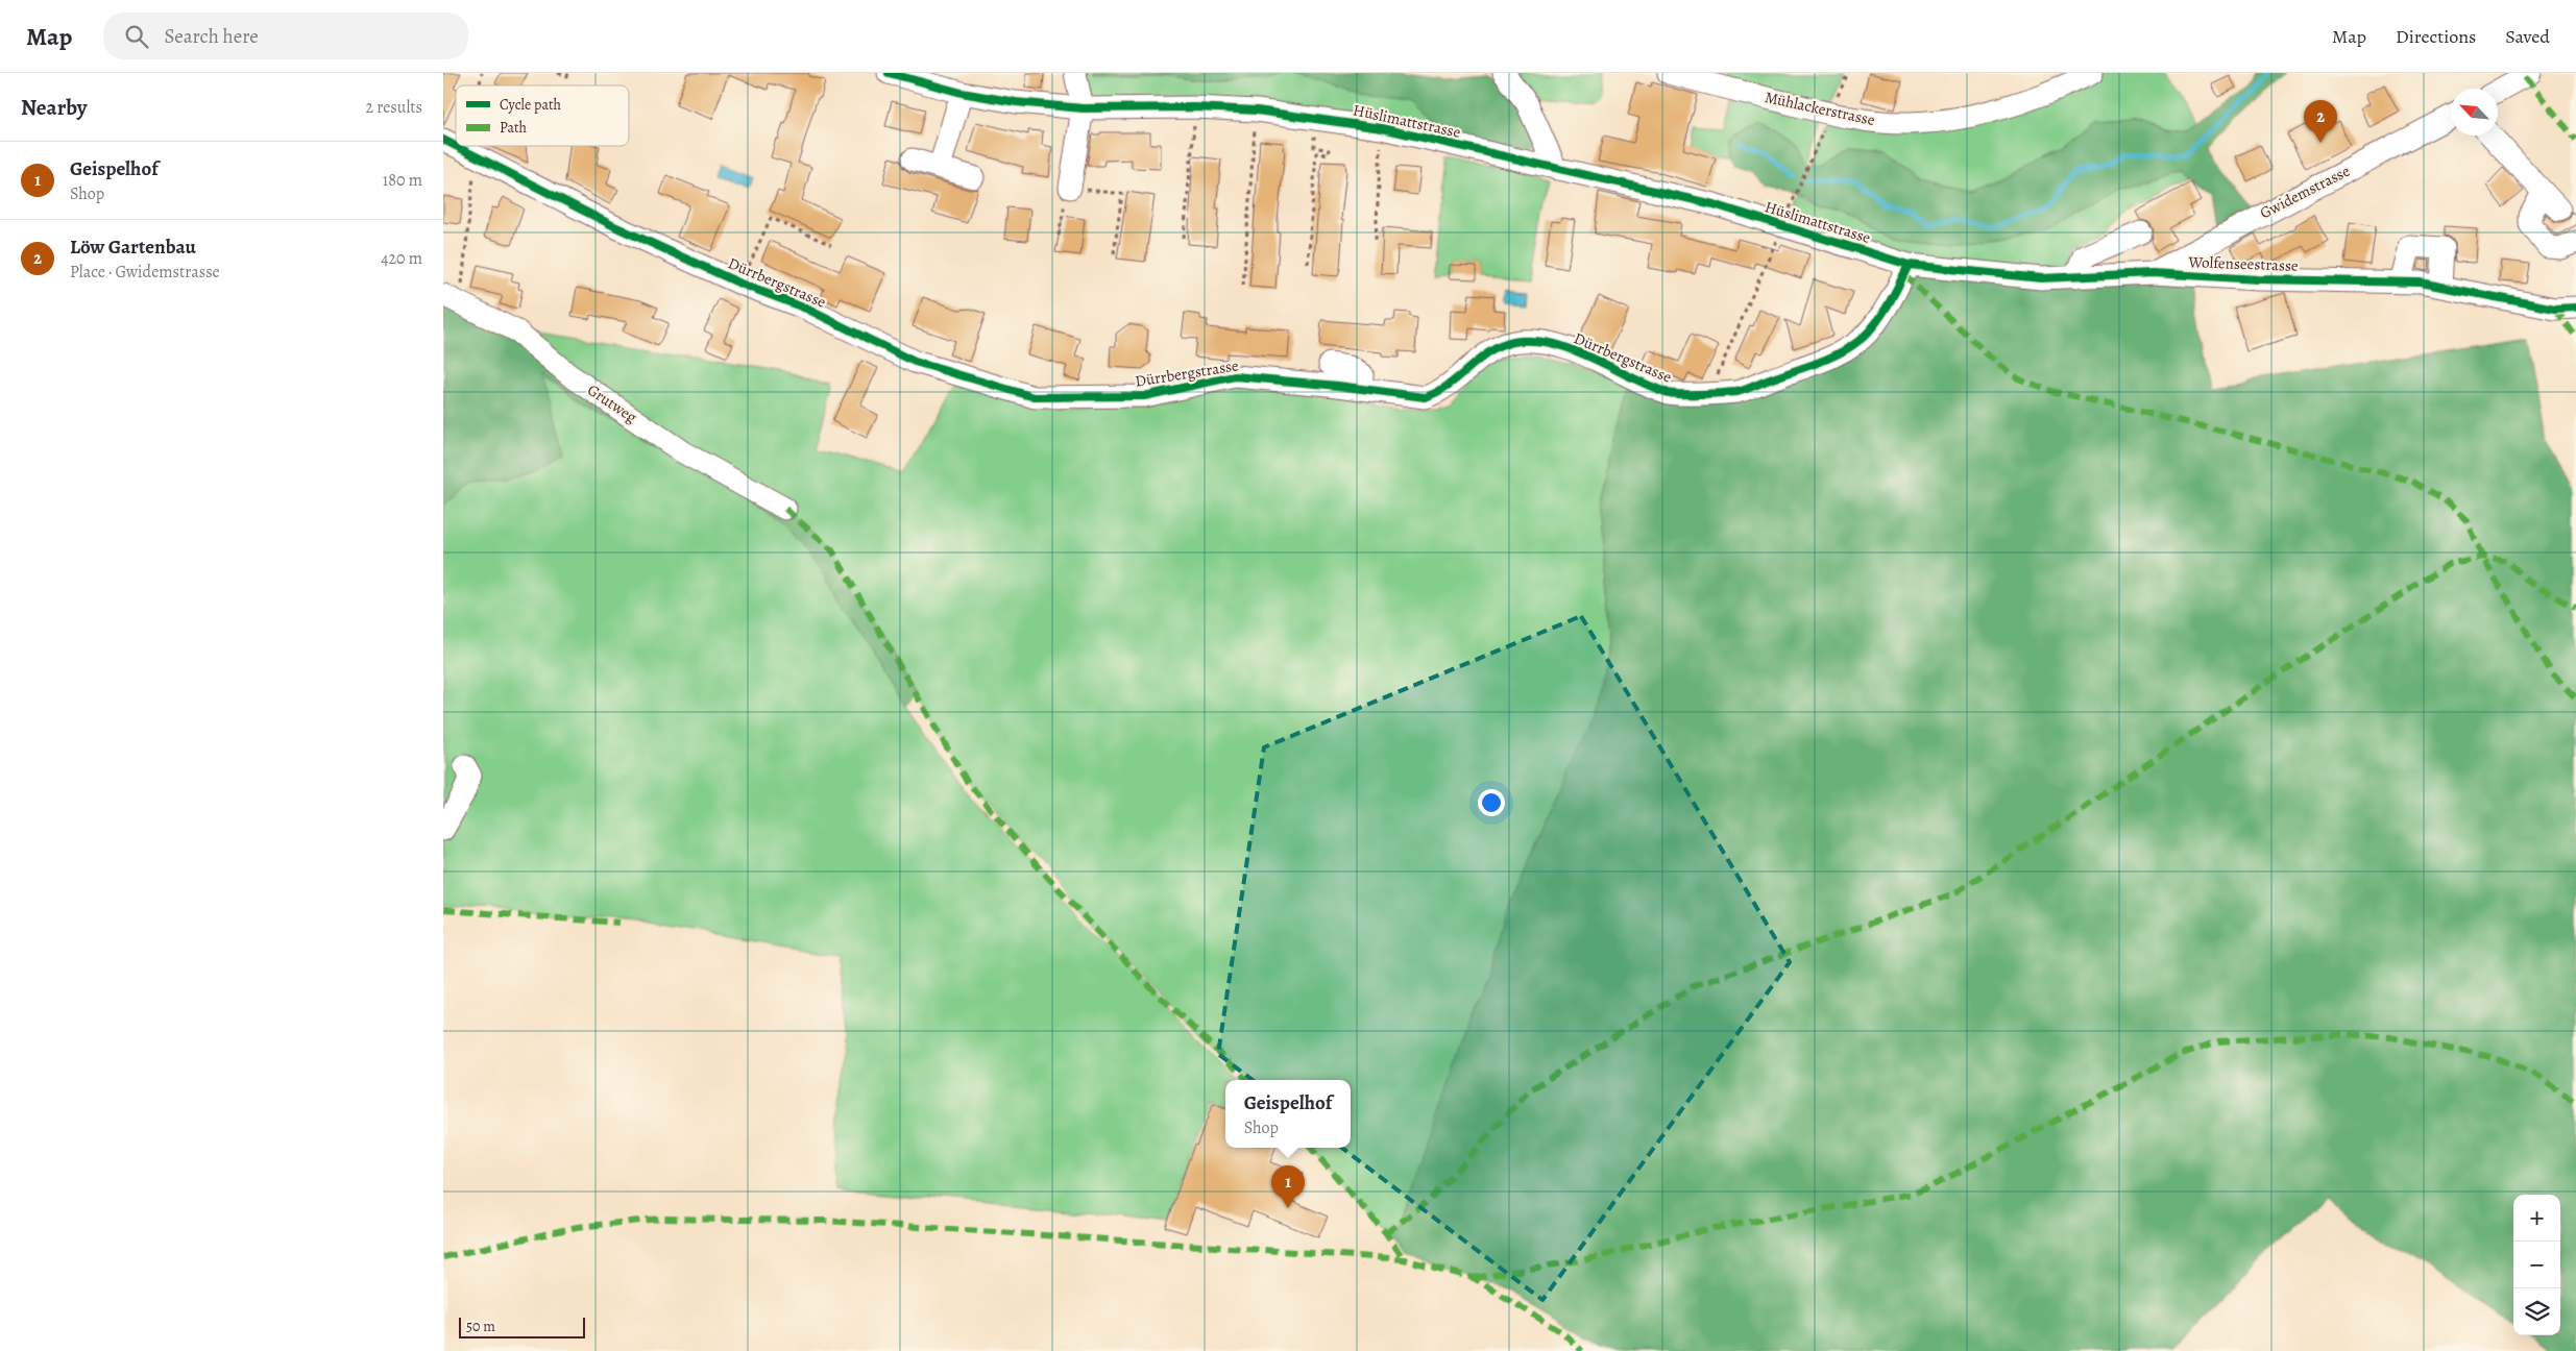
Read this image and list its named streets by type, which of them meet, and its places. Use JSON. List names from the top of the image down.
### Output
{
  "streets": {
    "street": [
      "Mühlackerstrasse",
      "Hüslimattstrasse",
      "Gwidemstrasse",
      "Wolfenseestrasse",
      "Dürrbergstrasse",
      "Grutweg"
    ]
  },
  "crossings": [
    ["Hüslimattstrasse", "Wolfenseestrasse"],
    ["Hüslimattstrasse", "Dürrbergstrasse"],
    ["Gwidemstrasse", "Wolfenseestrasse"],
    ["Wolfenseestrasse", "Dürrbergstrasse"]
  ],
  "legend": ["Cycle path", "Path"],
  "scale_bar": "50 m",
  "north": "top left",
  "page": {
    "header": "Map",
    "search": "Search here",
    "nav": ["Map", "Directions", "Saved"],
    "heading": ["Nearby", "2 results"],
    "pins": ["2", "1"],
    "list": [
      {
        "mark": "1",
        "name": "Geispelhof",
        "note": "Shop",
        "value": "180 m"
      },
      {
        "mark": "2",
        "name": "Löw Gartenbau",
        "note": "Place · Gwidemstrasse",
        "value": "420 m"
      }
    ],
    "popup": ["Geispelhof", "Shop"],
    "map_buttons": ["+", "−"],
    "scale": "50 m"
  }
}
